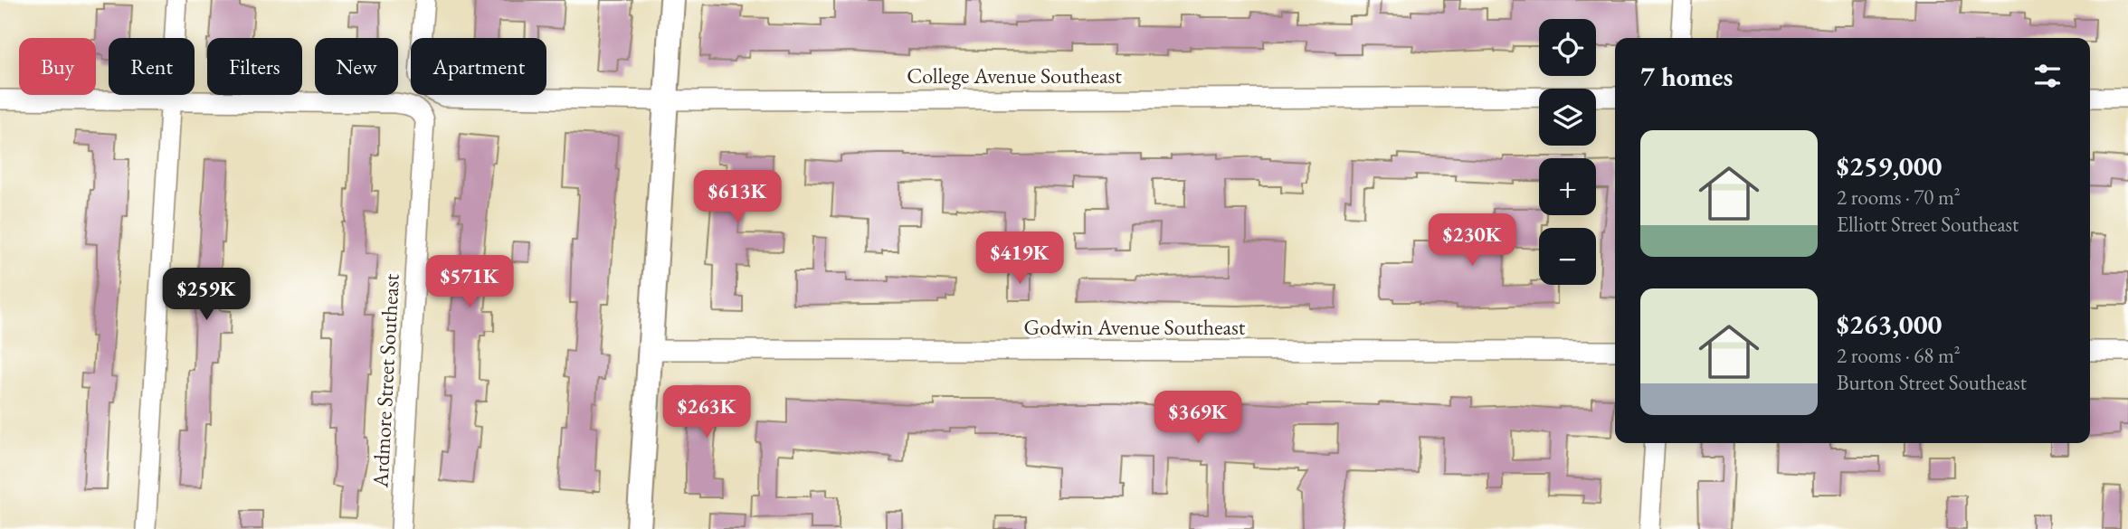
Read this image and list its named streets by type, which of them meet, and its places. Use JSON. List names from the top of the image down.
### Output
{
  "streets": {
    "street": ["College Avenue Southeast", "Godwin Avenue Southeast", "Ardmore Street Southeast"]
  },
  "page": {
    "map_buttons": ["+", "−"],
    "chip": [
      "Buy",
      "Rent",
      "Filters",
      "New",
      "Apartment"
    ],
    "heading": "7 homes",
    "list": [
      {
        "name": "$259,000",
        "note": "2 rooms · 70 m² · Elliott Street Southeast"
      },
      {
        "name": "$263,000",
        "note": "2 rooms · 68 m² · Burton Street Southeast"
      }
    ],
    "price": [
      "$613K",
      "$230K",
      "$419K",
      "$571K",
      "$259K",
      "$263K",
      "$369K"
    ]
  }
}
